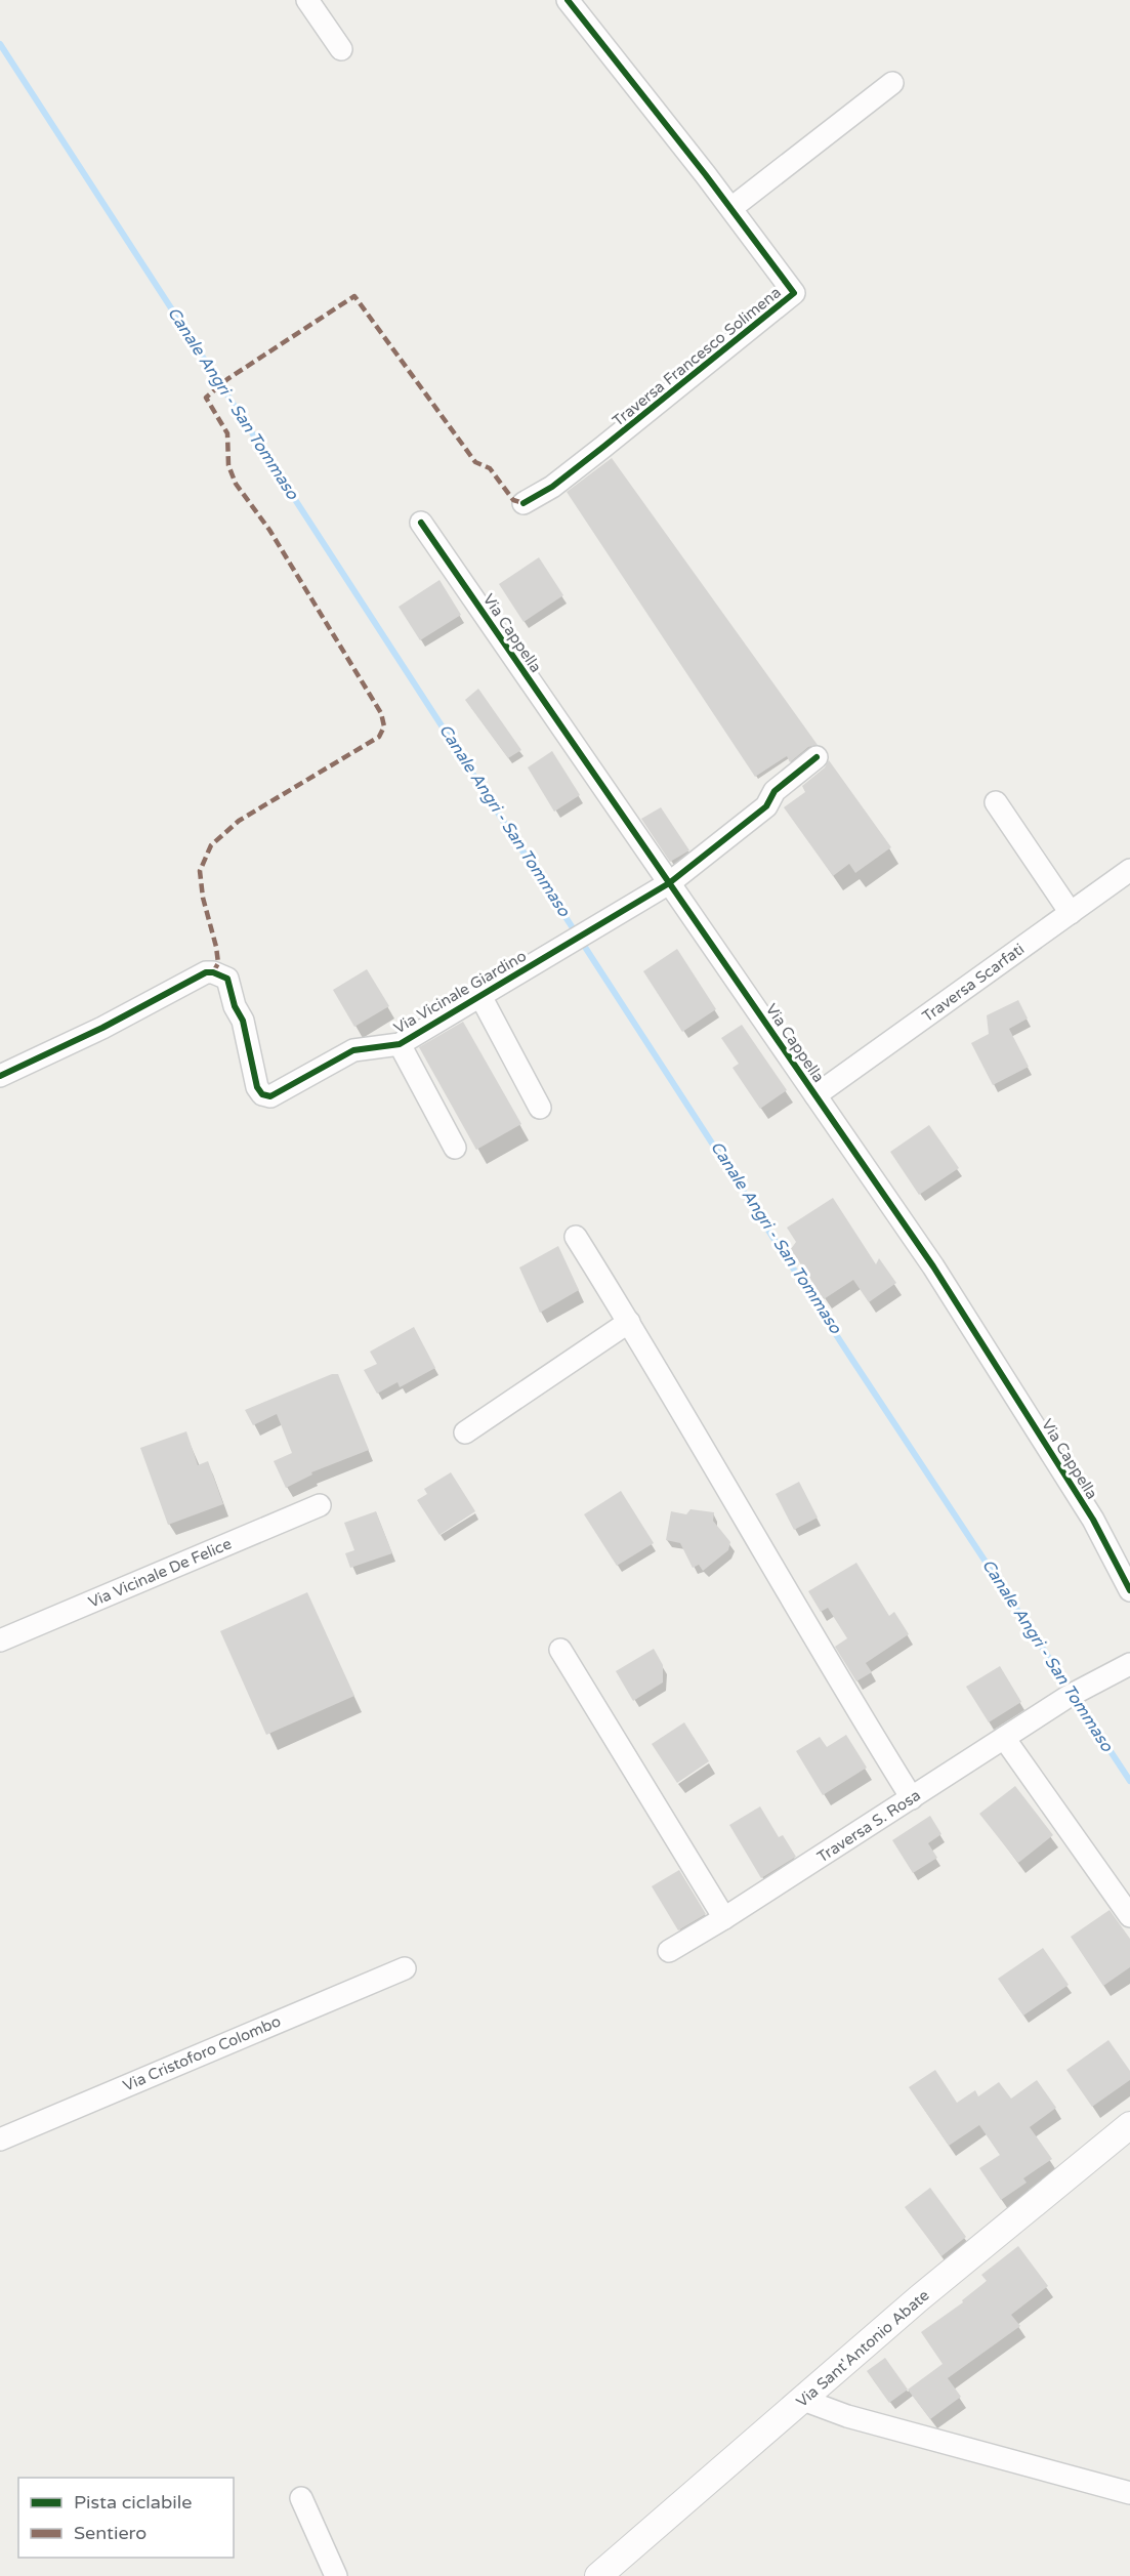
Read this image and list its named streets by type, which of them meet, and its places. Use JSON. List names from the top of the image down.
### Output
{
  "streets": {
    "street": [
      "Traversa Francesco Solimena",
      "Via Cappella",
      "Traversa Scarfati",
      "Via Vicinale Giardino",
      "Via Vicinale De Felice",
      "Traversa S. Rosa",
      "Via Cristoforo Colombo",
      "Via Sant'Antonio Abate"
    ]
  },
  "crossings": [
    ["Via Cappella", "Traversa Scarfati"],
    ["Via Cappella", "Via Vicinale Giardino"]
  ],
  "water": ["Canale Angri - San Tommaso"],
  "legend": ["Pista ciclabile", "Sentiero"]
}
